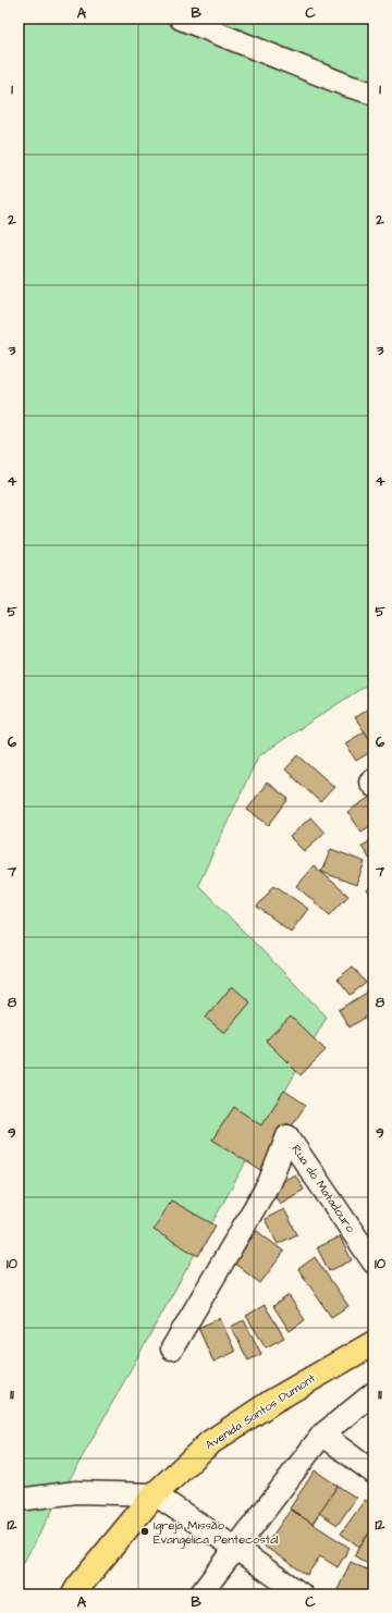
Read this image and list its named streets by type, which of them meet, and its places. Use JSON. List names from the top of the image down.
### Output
{
  "streets": {
    "main road": ["Avenida Santos Dumont"],
    "street": ["Rua do Matadouro"]
  },
  "places": ["Igreja Missão Evangélica Pentecostal"],
  "grid": {
    "columns": ["A", "B", "C"],
    "rows": [
      "1",
      "2",
      "3",
      "4",
      "5",
      "6",
      "7",
      "8",
      "9",
      "10",
      "11",
      "12"
    ]
  }
}
